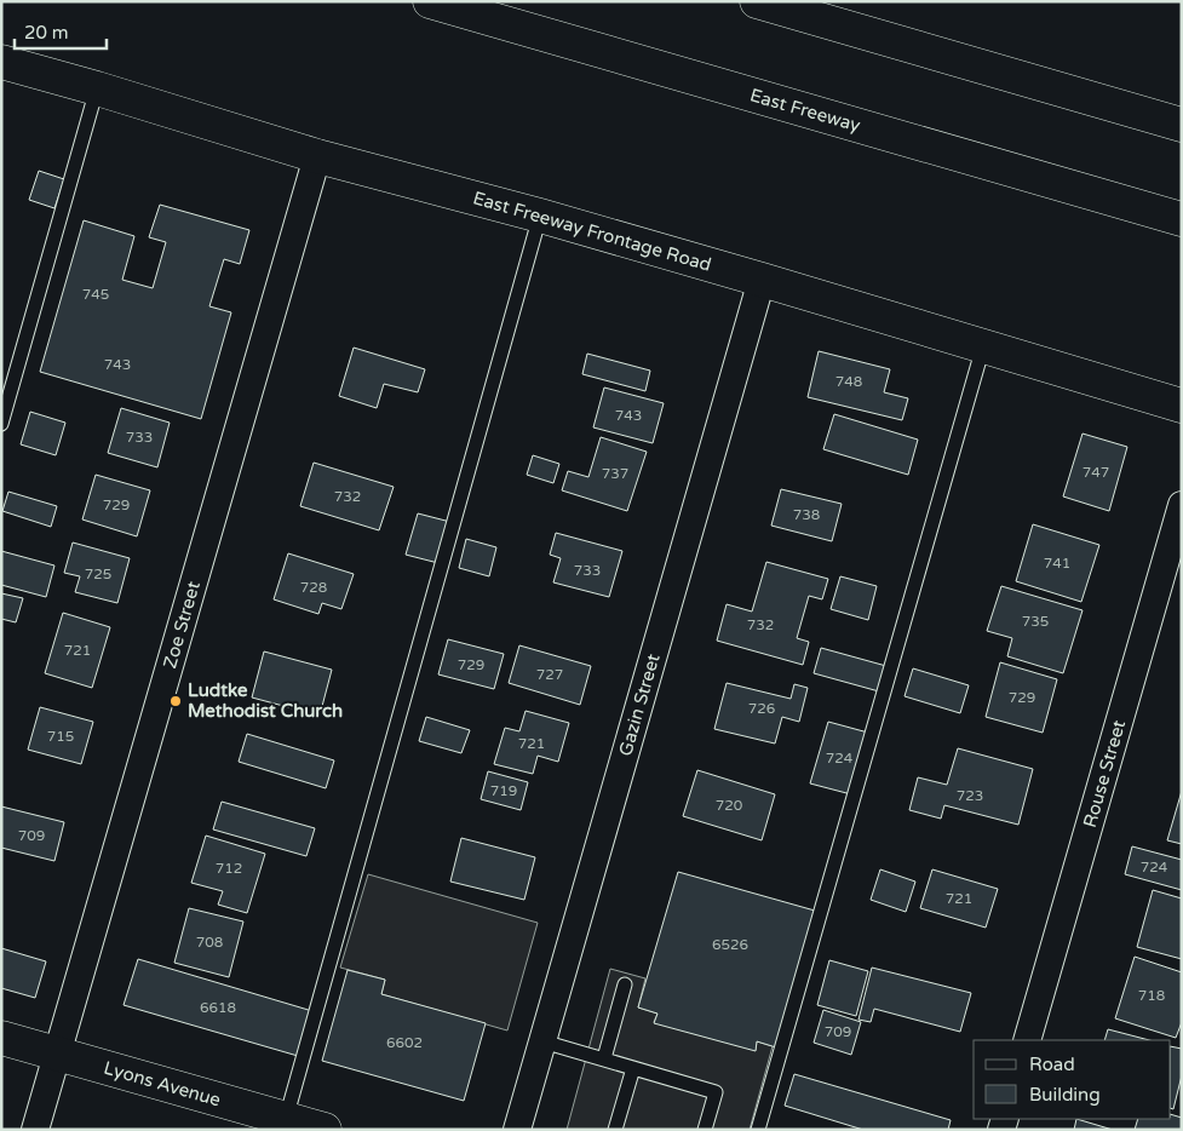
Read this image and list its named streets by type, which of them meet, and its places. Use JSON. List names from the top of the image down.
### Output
{
  "streets": {
    "main road": ["East Freeway", "East Freeway Frontage Road", "Lyons Avenue"],
    "street": ["Zoe Street", "Gazin Street", "Rouse Street"]
  },
  "crossings": [
    ["East Freeway Frontage Road", "Zoe Street"],
    ["East Freeway Frontage Road", "Gazin Street"],
    ["Zoe Street", "Lyons Avenue"]
  ],
  "places": ["Ludtke Methodist Church"],
  "house_numbers": [
    "745",
    "743",
    "748",
    "743",
    "733",
    "747",
    "737",
    "732",
    "729",
    "738",
    "741",
    "733",
    "725",
    "728",
    "735",
    "732",
    "721",
    "729",
    "727",
    "729",
    "726",
    "715",
    "721",
    "724",
    "719",
    "723",
    "720",
    "709",
    "724",
    "712",
    "721",
    "708",
    "6526",
    "718",
    "6618",
    "709",
    "6602"
  ],
  "legend": ["Road", "Building"],
  "scale_bar": "20 m"
}
